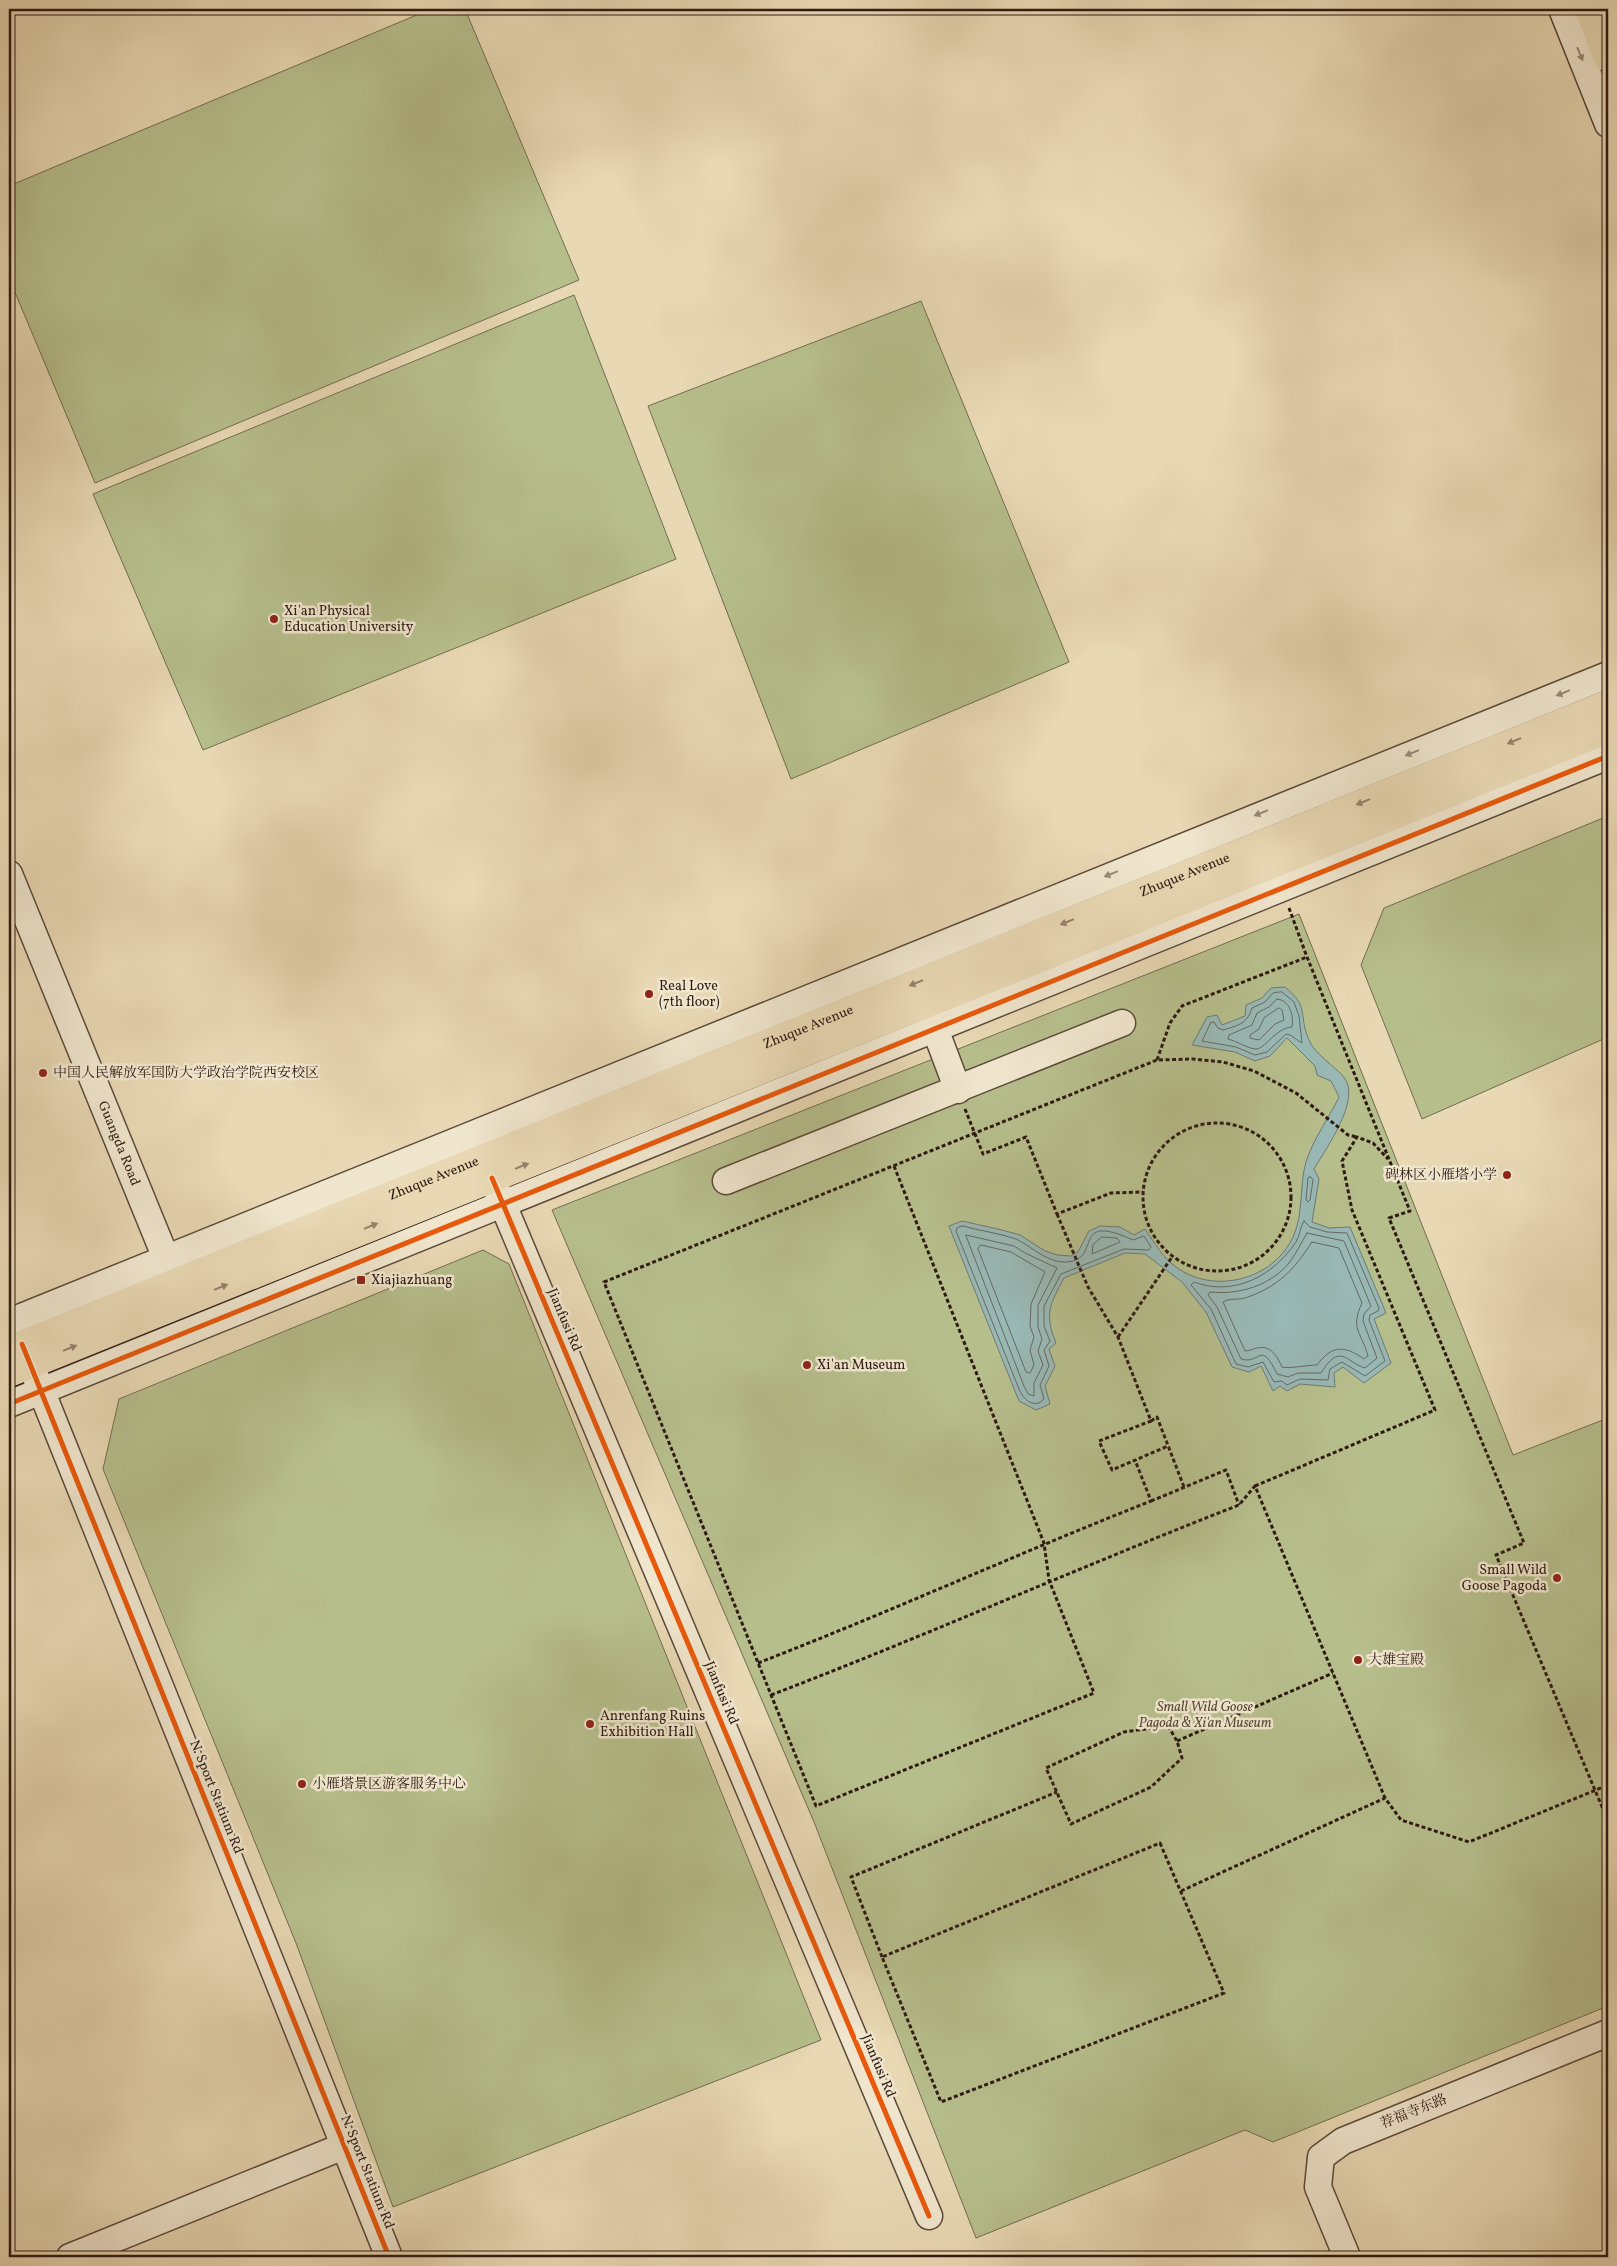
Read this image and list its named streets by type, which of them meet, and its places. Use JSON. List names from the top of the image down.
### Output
{
  "streets": {
    "main road": ["Zhuque Avenue"],
    "street": [
      "Guangda Road",
      "Jianfusi Rd",
      "N. Sport Statium Rd",
      "荐福寺东路"
    ]
  },
  "crossings": [
    ["Zhuque Avenue", "Guangda Road"],
    ["Zhuque Avenue", "Jianfusi Rd"],
    ["Zhuque Avenue", "N. Sport Statium Rd"]
  ],
  "parks": ["Small Wild Goose Pagoda & Xi'an Museum"],
  "places": {
    "other": [
      "Xi'an Physical Education University",
      "Real Love (7th floor)",
      "中国人民解放军国防大学政治学院西安校区",
      "碑林区小雁塔小学",
      "Xi'an Museum",
      "Small Wild Goose Pagoda",
      "大雄宝殿",
      "Anrenfang Ruins Exhibition Hall",
      "小雁塔景区游客服务中心"
    ],
    "transit": ["Xiajiazhuang"]
  }
}
